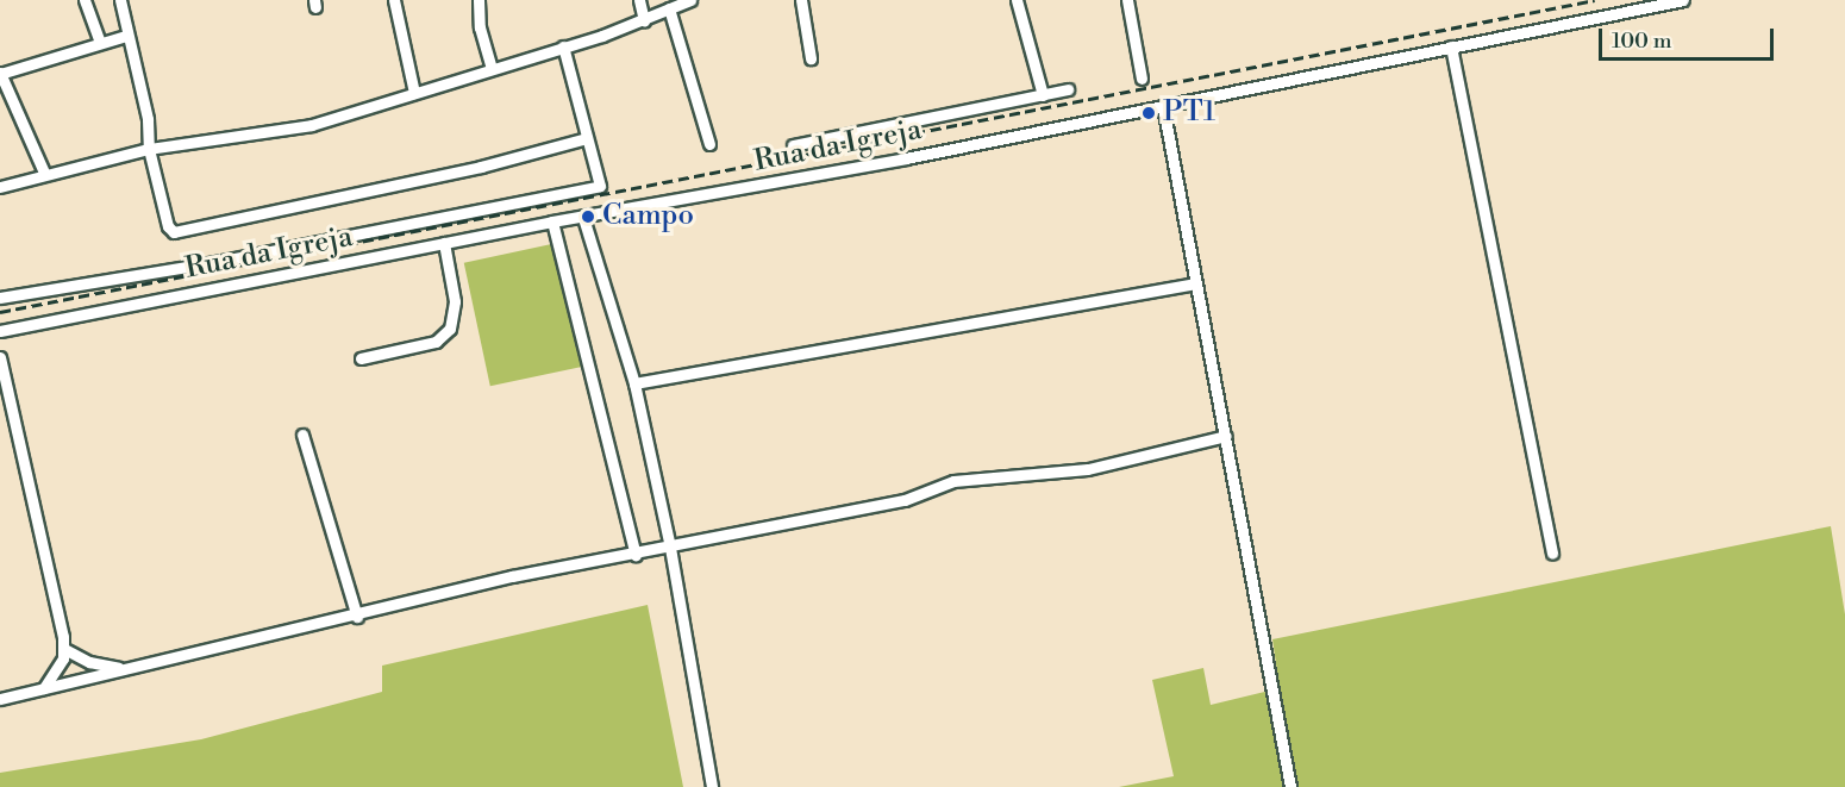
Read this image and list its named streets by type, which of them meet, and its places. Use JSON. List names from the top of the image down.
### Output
{
  "streets": {
    "street": ["Rua da Igreja"]
  },
  "places": ["PT1", "Campo"],
  "scale_bar": "100 m"
}
